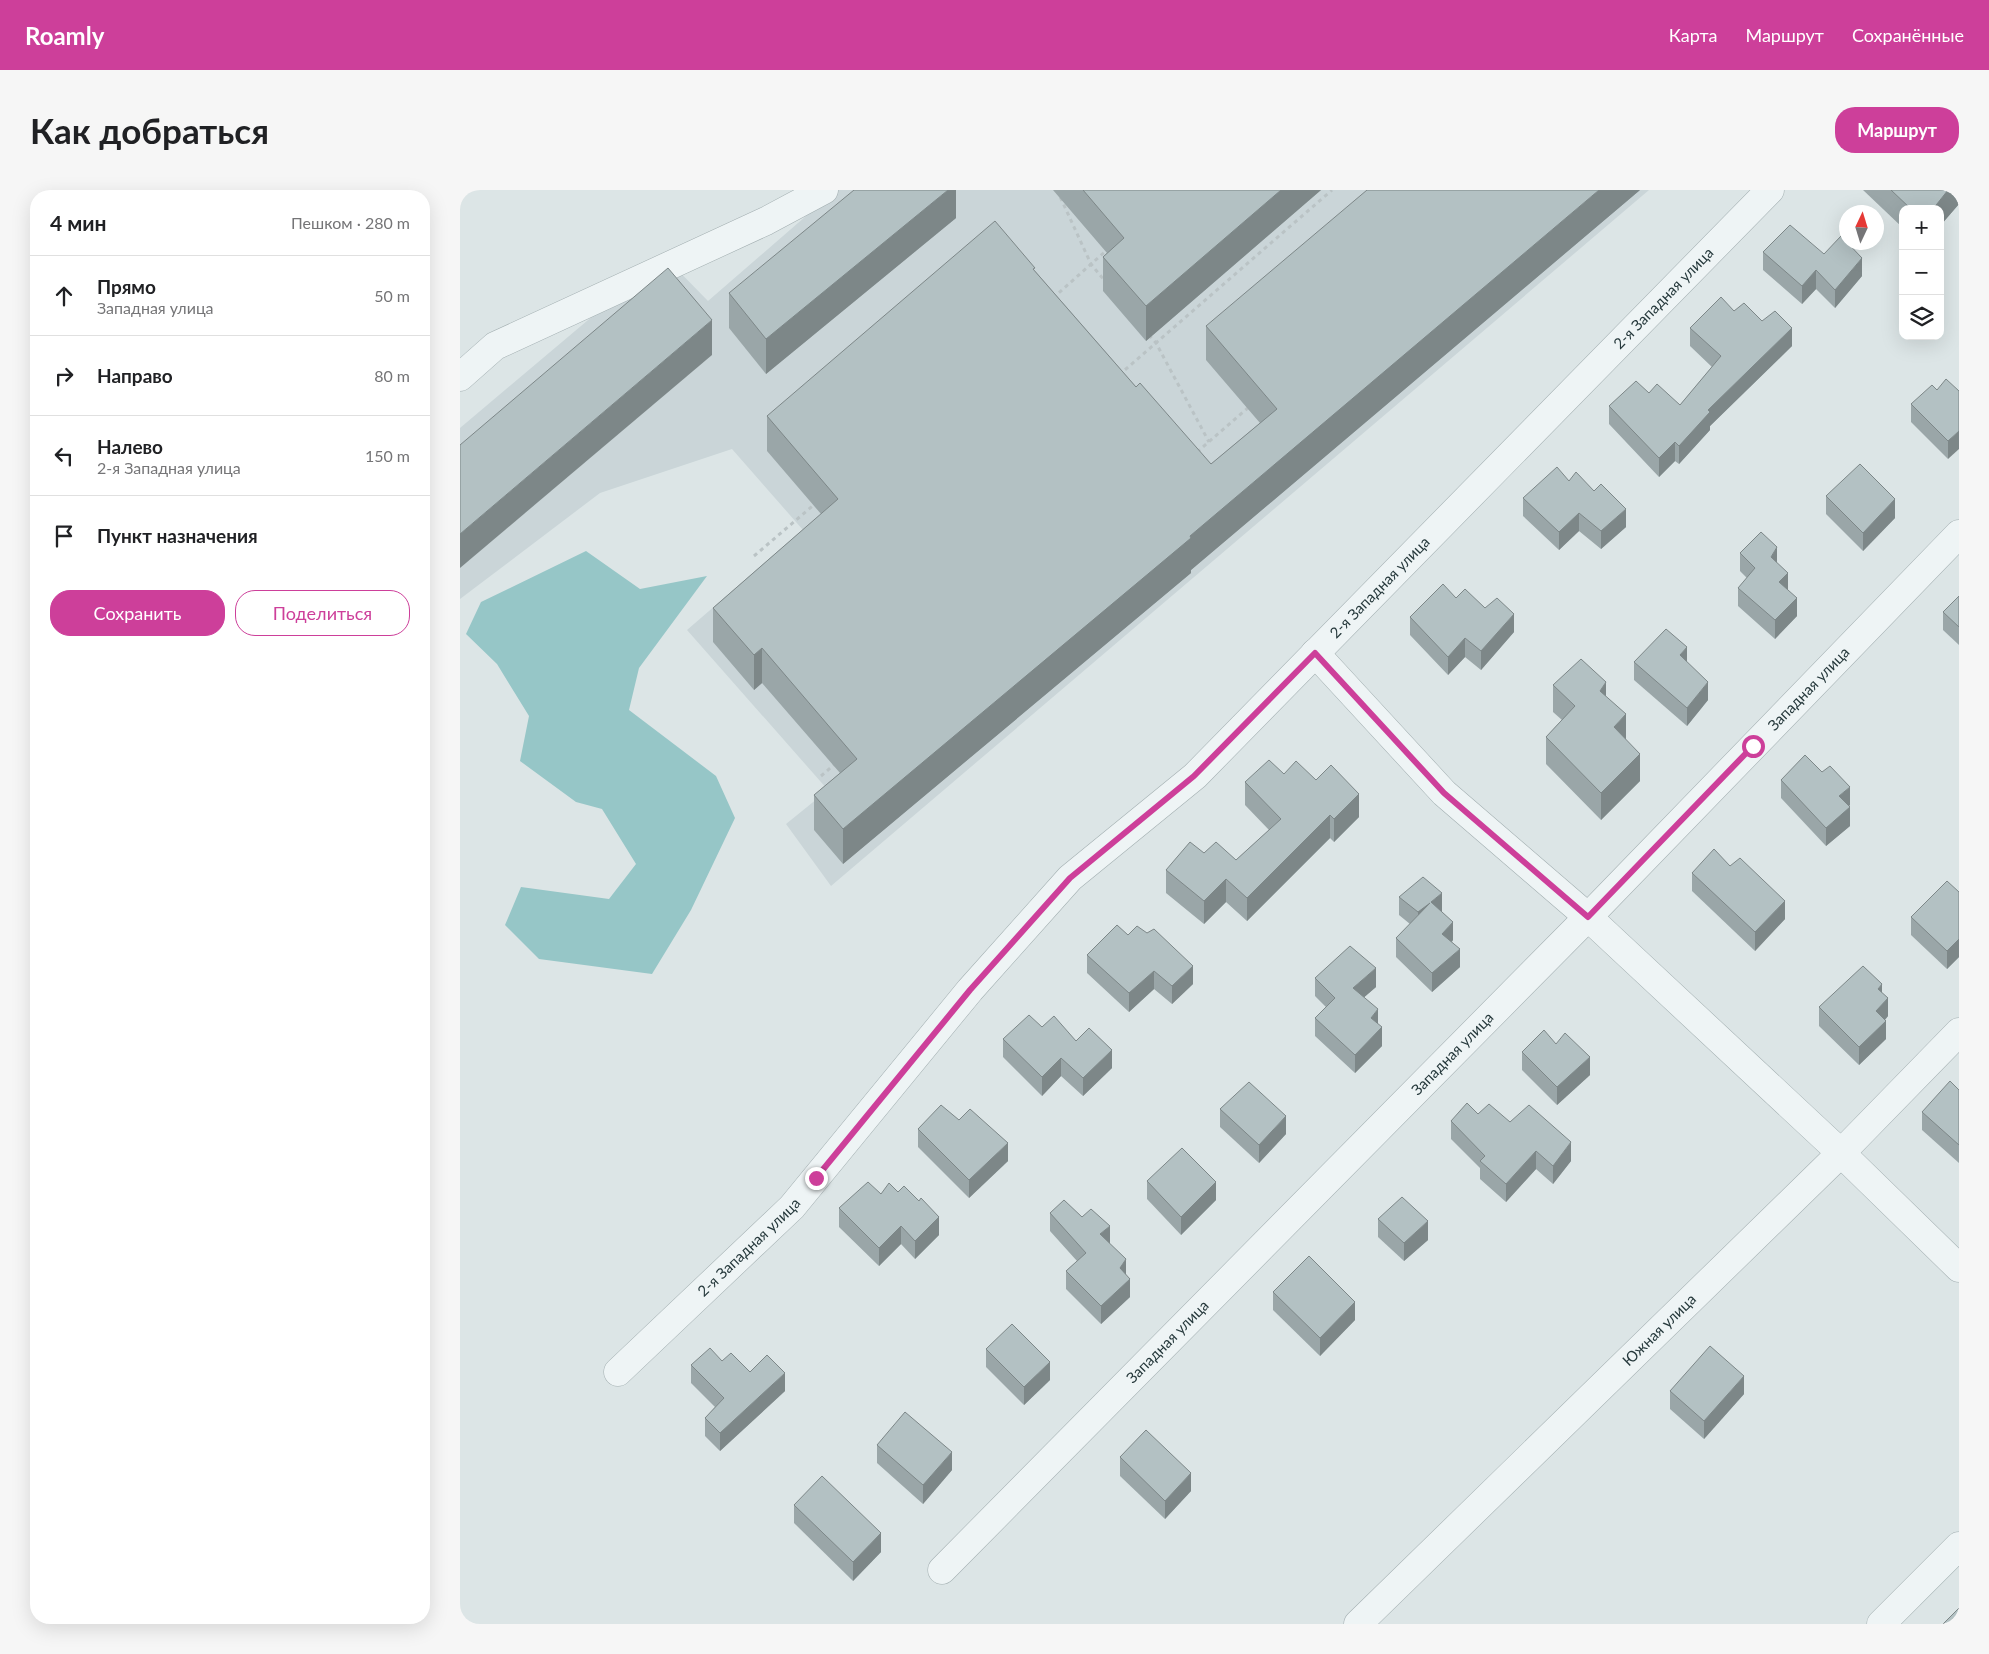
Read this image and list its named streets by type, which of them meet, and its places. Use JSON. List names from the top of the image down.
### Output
{
  "streets": {
    "street": ["2-я Западная улица", "Западная улица", "Южная улица"]
  },
  "north": "top",
  "page": {
    "header": "Roamly",
    "nav": ["Карта", "Маршрут", "Сохранённые"],
    "buttons": [
      "Маршрут",
      ["Сохранить", "Поделиться"]
    ],
    "title": "Как добраться",
    "heading": ["4 мин", "Пешком · 280 m"],
    "map_buttons": ["+", "−"],
    "list": [
      ["Прямо", "Западная улица", "50 m"],
      ["Направо", "80 m"],
      ["Налево", "2-я Западная улица", "150 m"],
      "Пункт назначения"
    ]
  }
}
